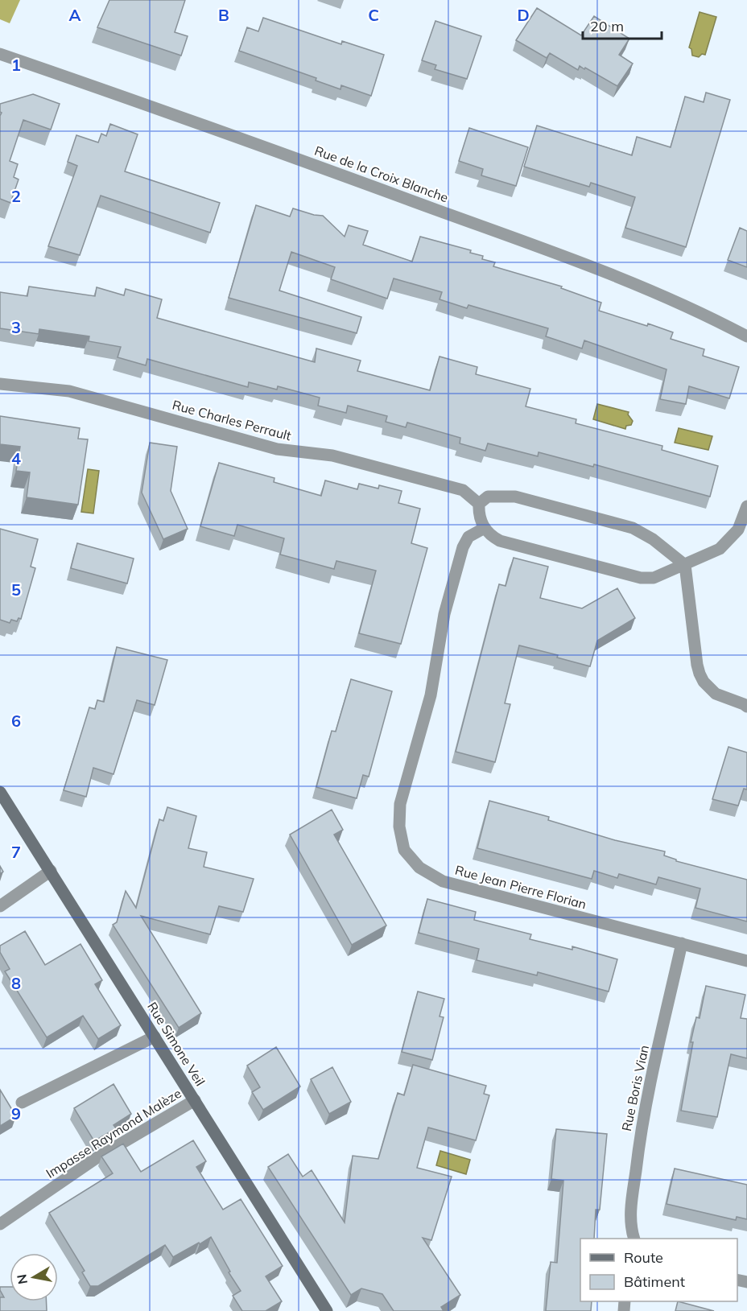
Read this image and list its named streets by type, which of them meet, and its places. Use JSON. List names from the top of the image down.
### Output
{
  "streets": {
    "main road": ["Rue Simone Veil"],
    "street": [
      "Rue de la Croix Blanche",
      "Rue Charles Perrault",
      "Rue Jean Pierre Florian",
      "Rue Boris Vian",
      "Impasse Raymond Malèze"
    ]
  },
  "crossings": [
    ["Rue Jean Pierre Florian", "Rue Boris Vian"],
    ["Rue Simone Veil", "Impasse Raymond Malèze"]
  ],
  "legend": ["Route", "Bâtiment"],
  "scale_bar": "20 m",
  "north": "left",
  "grid": {
    "columns": [
      "A",
      "B",
      "C",
      "D"
    ],
    "rows": [
      "1",
      "2",
      "3",
      "4",
      "5",
      "6",
      "7",
      "8",
      "9"
    ]
  }
}
